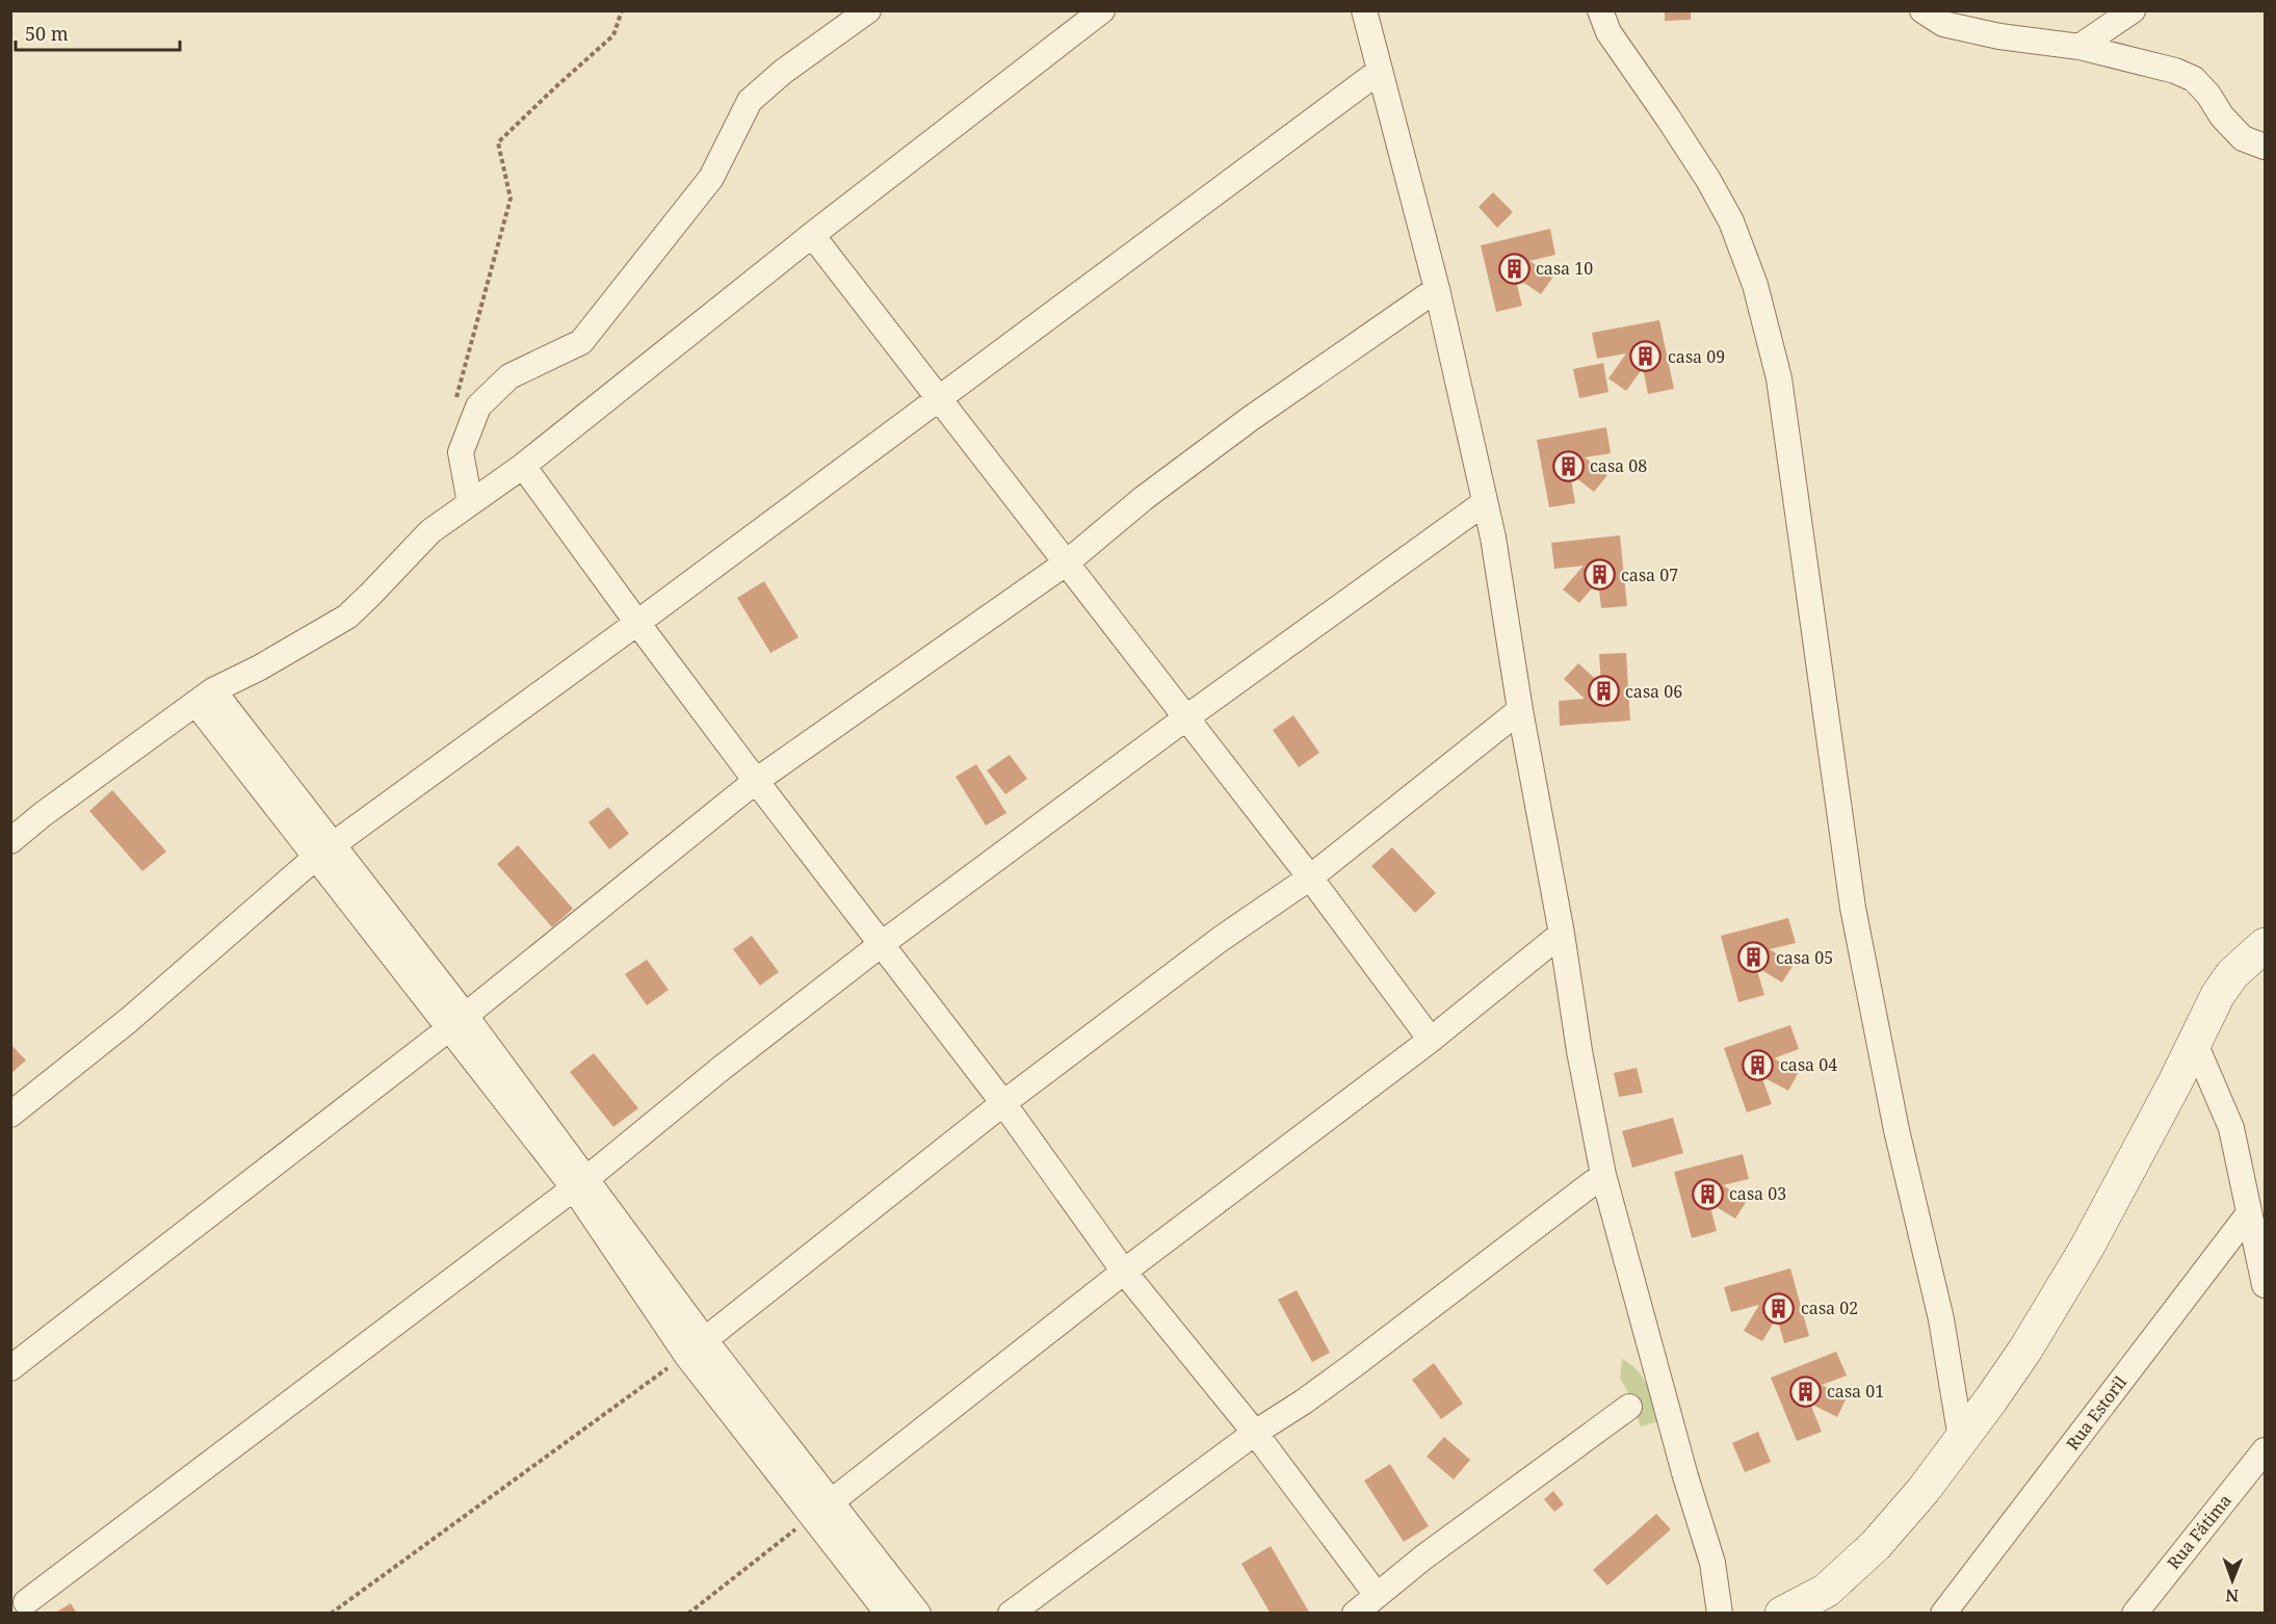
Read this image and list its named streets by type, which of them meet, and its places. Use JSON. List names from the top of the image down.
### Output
{
  "streets": {
    "street": ["Rua Estoril", "Rua Fátima"]
  },
  "places": {
    "building": [
      "casa 10",
      "casa 09",
      "casa 08",
      "casa 07",
      "casa 06",
      "casa 05",
      "casa 04",
      "casa 03",
      "casa 02",
      "casa 01"
    ]
  },
  "scale_bar": "50 m",
  "north": "bottom"
}
